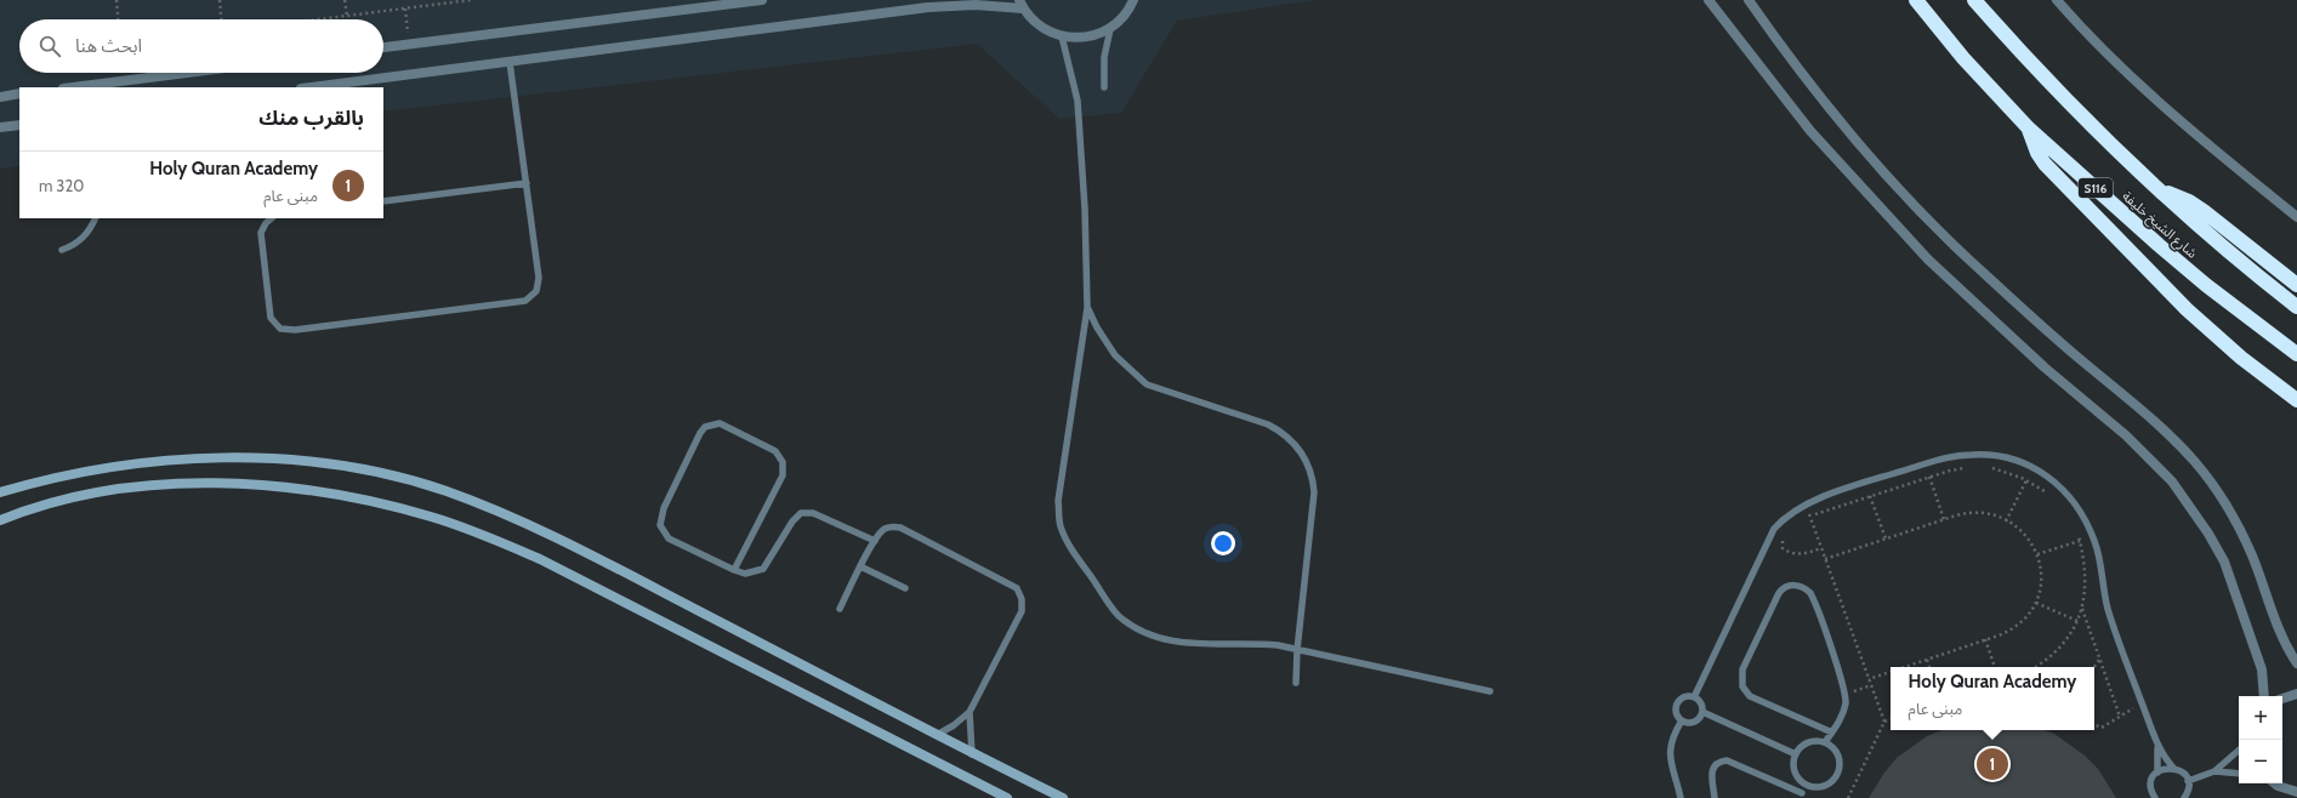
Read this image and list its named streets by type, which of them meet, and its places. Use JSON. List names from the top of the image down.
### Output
{
  "streets": {
    "highway": ["S116", "شارع الشيخ خليفة"]
  },
  "page": {
    "search": "ابحث هنا",
    "heading": "بالقرب منك",
    "list": [
      {
        "mark": "1",
        "name": "Holy Quran Academy",
        "note": "مبنى عام",
        "value": "320 m"
      }
    ],
    "popup": ["Holy Quran Academy", "مبنى عام"],
    "map_buttons": ["+", "−"],
    "pins": "1"
  }
}
